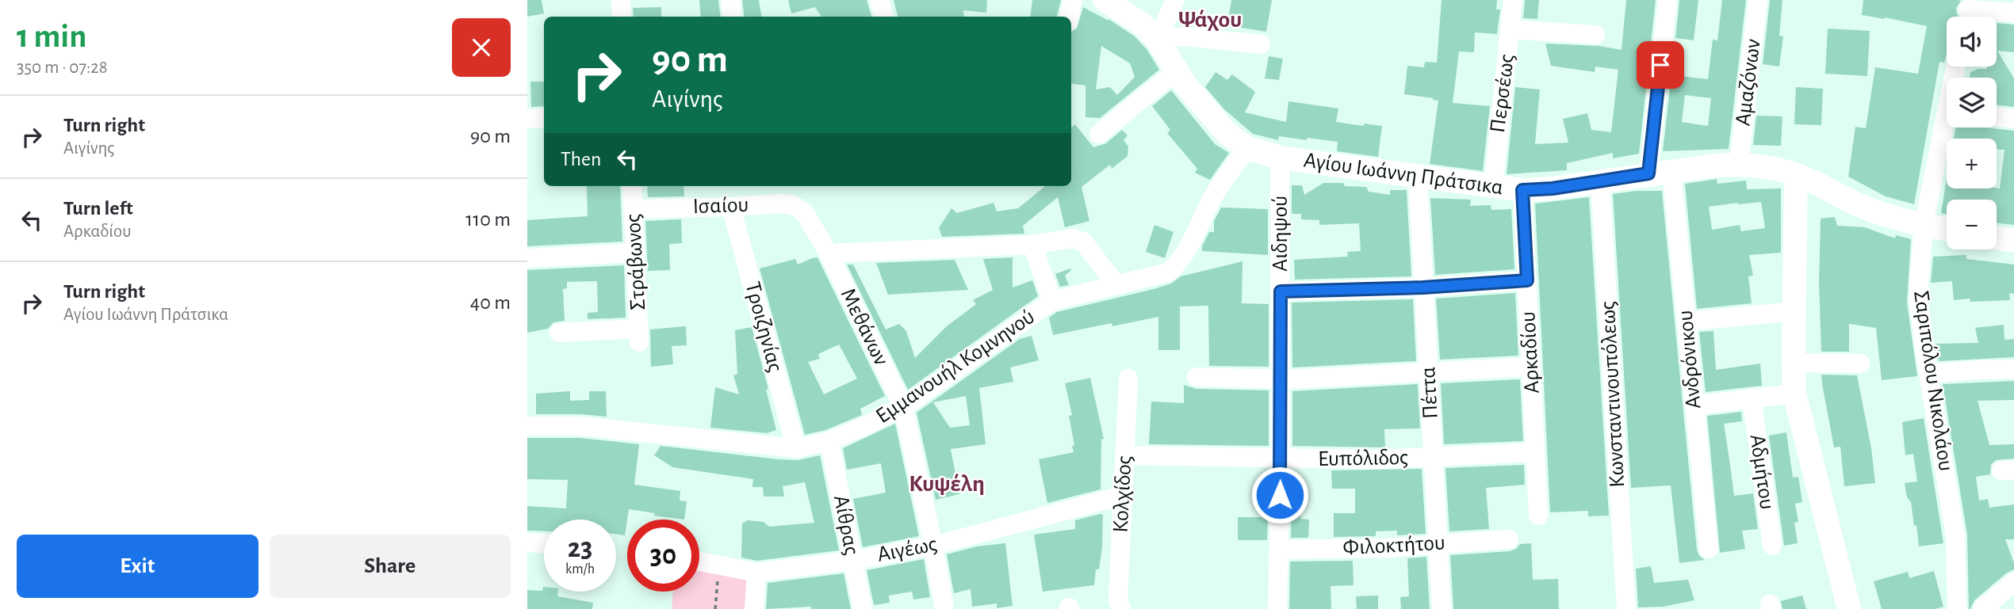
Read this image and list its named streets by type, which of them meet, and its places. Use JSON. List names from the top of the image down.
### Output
{
  "streets": {
    "main road": ["Αγίου Ιωάννη Πράτσικα"],
    "street": [
      "Αμαζόνων",
      "Περσέως",
      "Ισαίου",
      "Αιδηψού",
      "Στράβωνος",
      "Τροιζηνίας",
      "Μεθάνων",
      "Αρκαδίου",
      "Ανδρόνικου",
      "Εμμανουήλ Κομνηνού",
      "Σαριπόλου Νικολάου",
      "Πέττα",
      "Κωνσταντινουπόλεως",
      "Ευπόλιδος",
      "Αδμήτου",
      "Κολχίδος",
      "Αίθρας",
      "Φιλοκτήτου",
      "Αιγέως"
    ]
  },
  "crossings": [
    ["Αμαζόνων", "Αγίου Ιωάννη Πράτσικα"],
    ["Περσέως", "Αγίου Ιωάννη Πράτσικα"],
    ["Αγίου Ιωάννη Πράτσικα", "Αιδηψού"],
    ["Αγίου Ιωάννη Πράτσικα", "Αρκαδίου"],
    ["Αγίου Ιωάννη Πράτσικα", "Ανδρόνικου"],
    ["Αγίου Ιωάννη Πράτσικα", "Εμμανουήλ Κομνηνού"],
    ["Αγίου Ιωάννη Πράτσικα", "Σαριπόλου Νικολάου"],
    ["Αγίου Ιωάννη Πράτσικα", "Πέττα"],
    ["Αγίου Ιωάννη Πράτσικα", "Κωνσταντινουπόλεως"],
    ["Ισαίου", "Στράβωνος"],
    ["Ισαίου", "Τροιζηνίας"],
    ["Ισαίου", "Μεθάνων"],
    ["Αιδηψού", "Ευπόλιδος"],
    ["Αιδηψού", "Φιλοκτήτου"],
    ["Τροιζηνίας", "Εμμανουήλ Κομνηνού"],
    ["Μεθάνων", "Εμμανουήλ Κομνηνού"],
    ["Μεθάνων", "Αιγέως"],
    ["Αρκαδίου", "Ευπόλιδος"],
    ["Εμμανουήλ Κομνηνού", "Αίθρας"],
    ["Πέττα", "Ευπόλιδος"],
    ["Πέττα", "Φιλοκτήτου"],
    ["Ευπόλιδος", "Κολχίδος"],
    ["Κολχίδος", "Αιγέως"],
    ["Αίθρας", "Αιγέως"]
  ],
  "districts": ["Ψάχου", "Κυψέλη"],
  "page": {
    "heading": ["1 min", "350 m · 07:28"],
    "map_buttons": ["+", "−"],
    "turn": ["90 m", "Αιγίνης"],
    "list": [
      {
        "name": "Turn right",
        "note": "Αιγίνης",
        "value": "90 m"
      },
      {
        "name": "Turn left",
        "note": "Αρκαδίου",
        "value": "110 m"
      },
      {
        "name": "Turn right",
        "note": "Αγίου Ιωάννη Πράτσικα",
        "value": "40 m"
      }
    ],
    "then": "Then",
    "speed": "23 km/h",
    "limit": "30",
    "buttons": ["Exit", "Share"]
  }
}
